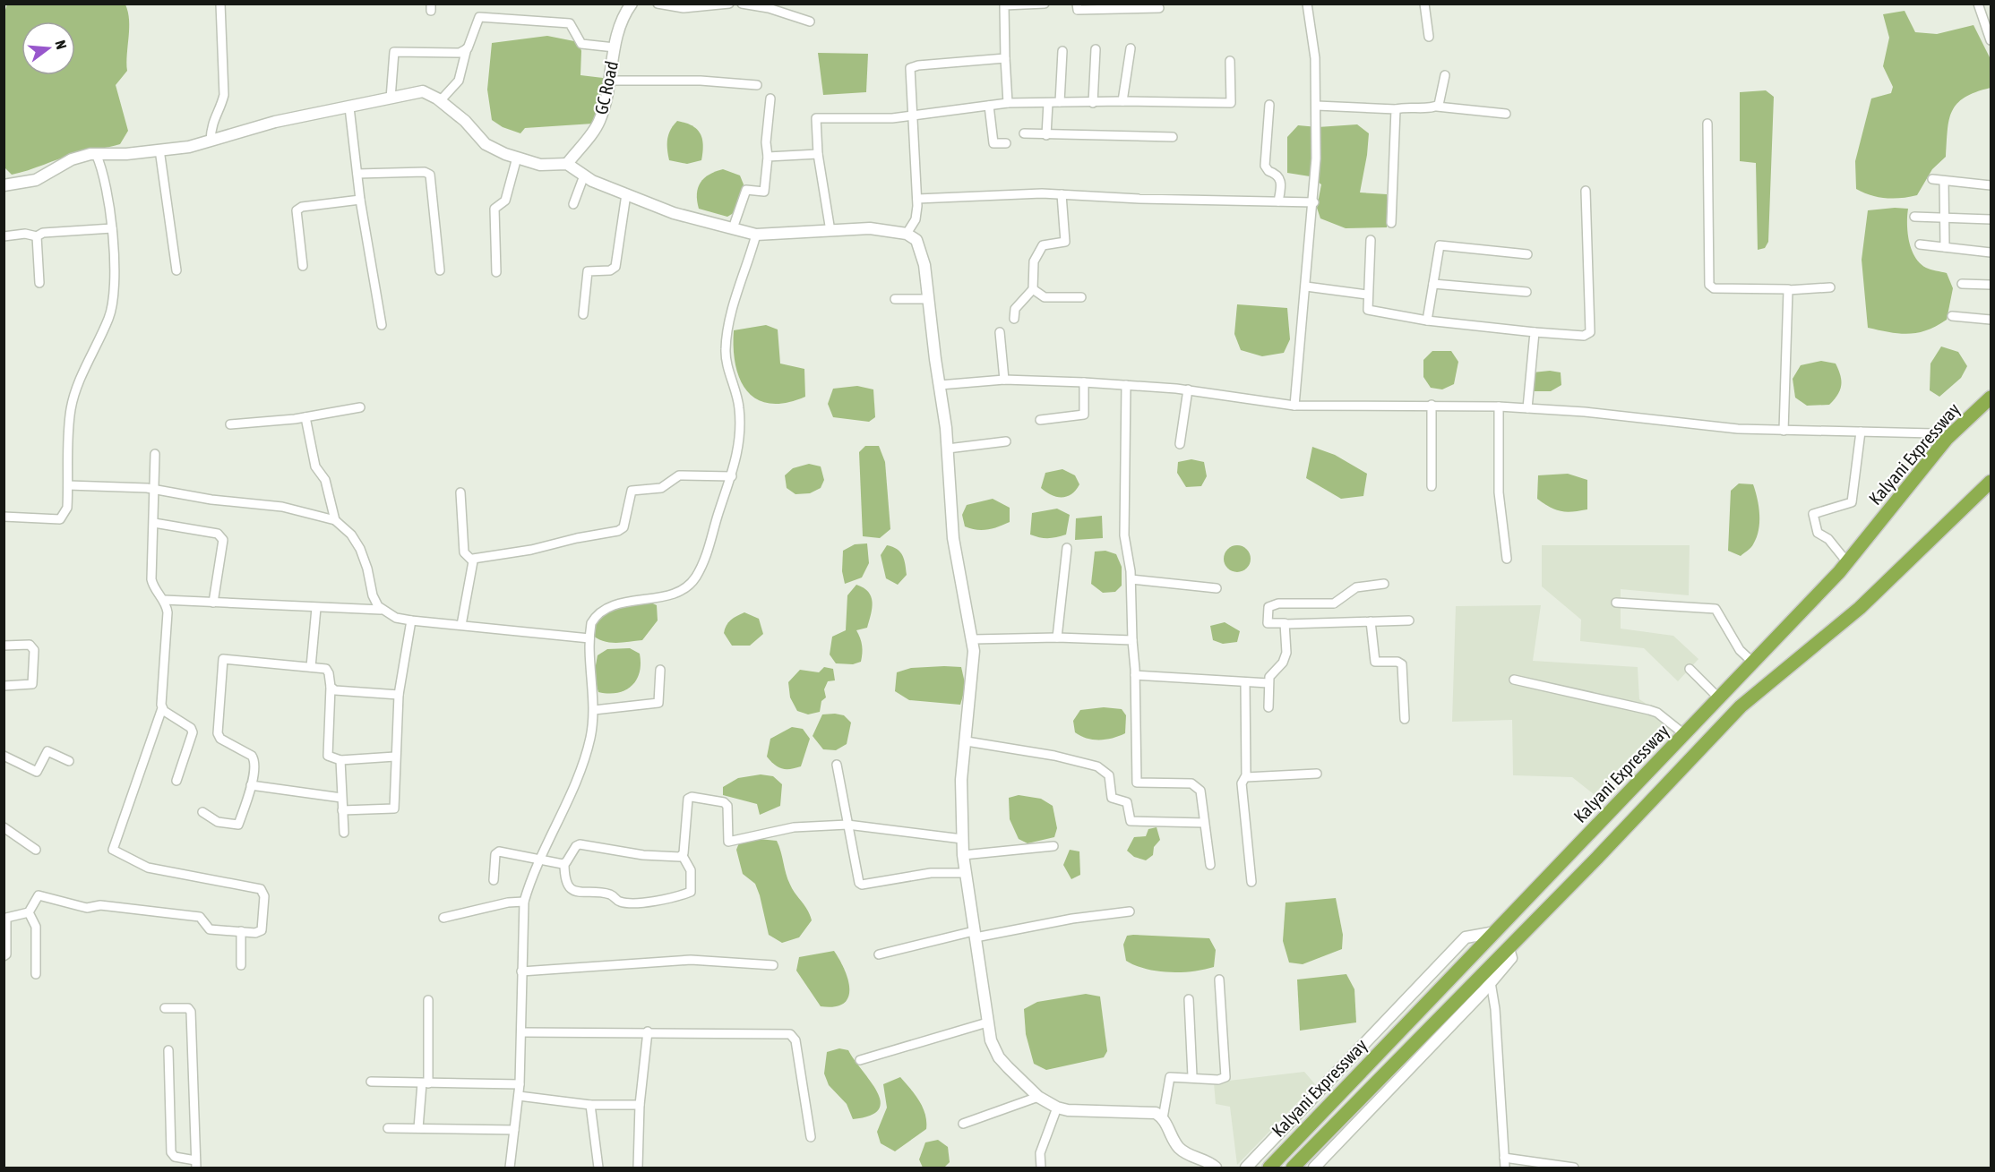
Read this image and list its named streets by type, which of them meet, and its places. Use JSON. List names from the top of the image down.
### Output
{
  "streets": {
    "highway": ["Kalyani Expressway"],
    "street": ["GC Road"]
  },
  "north": "right"
}
